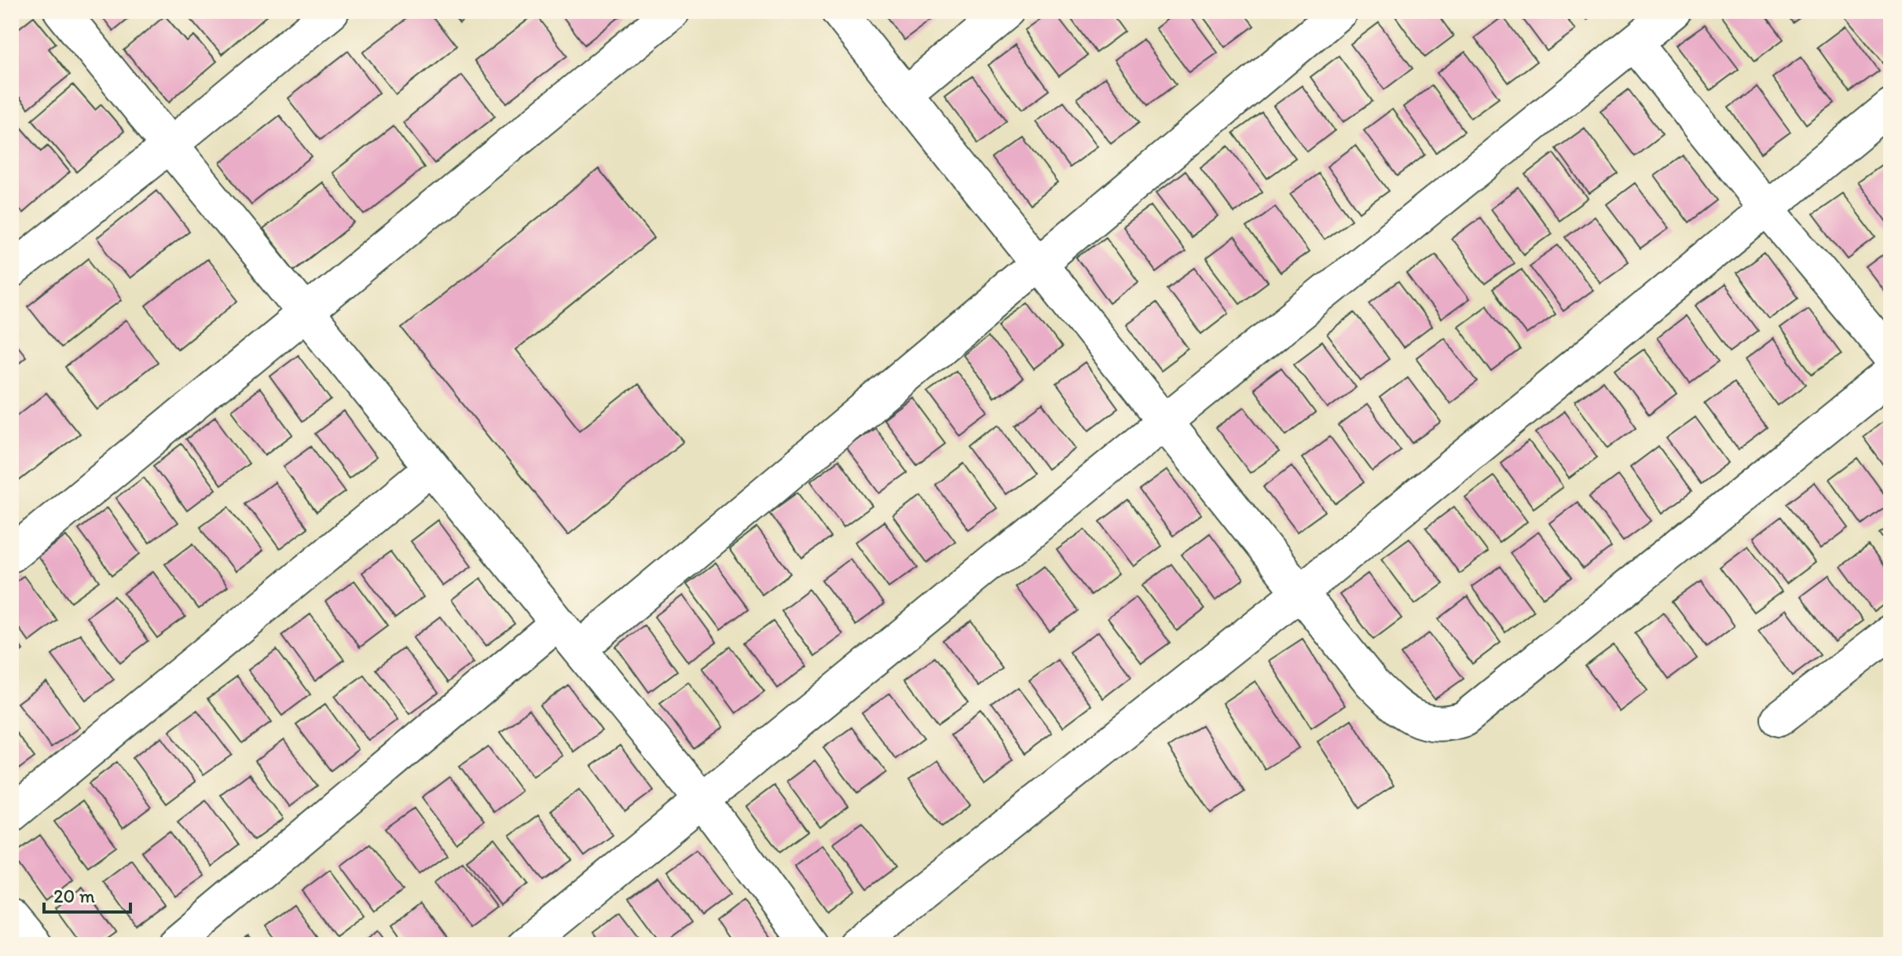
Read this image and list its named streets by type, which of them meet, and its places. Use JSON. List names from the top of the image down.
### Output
{
  "scale_bar": "20 m"
}
